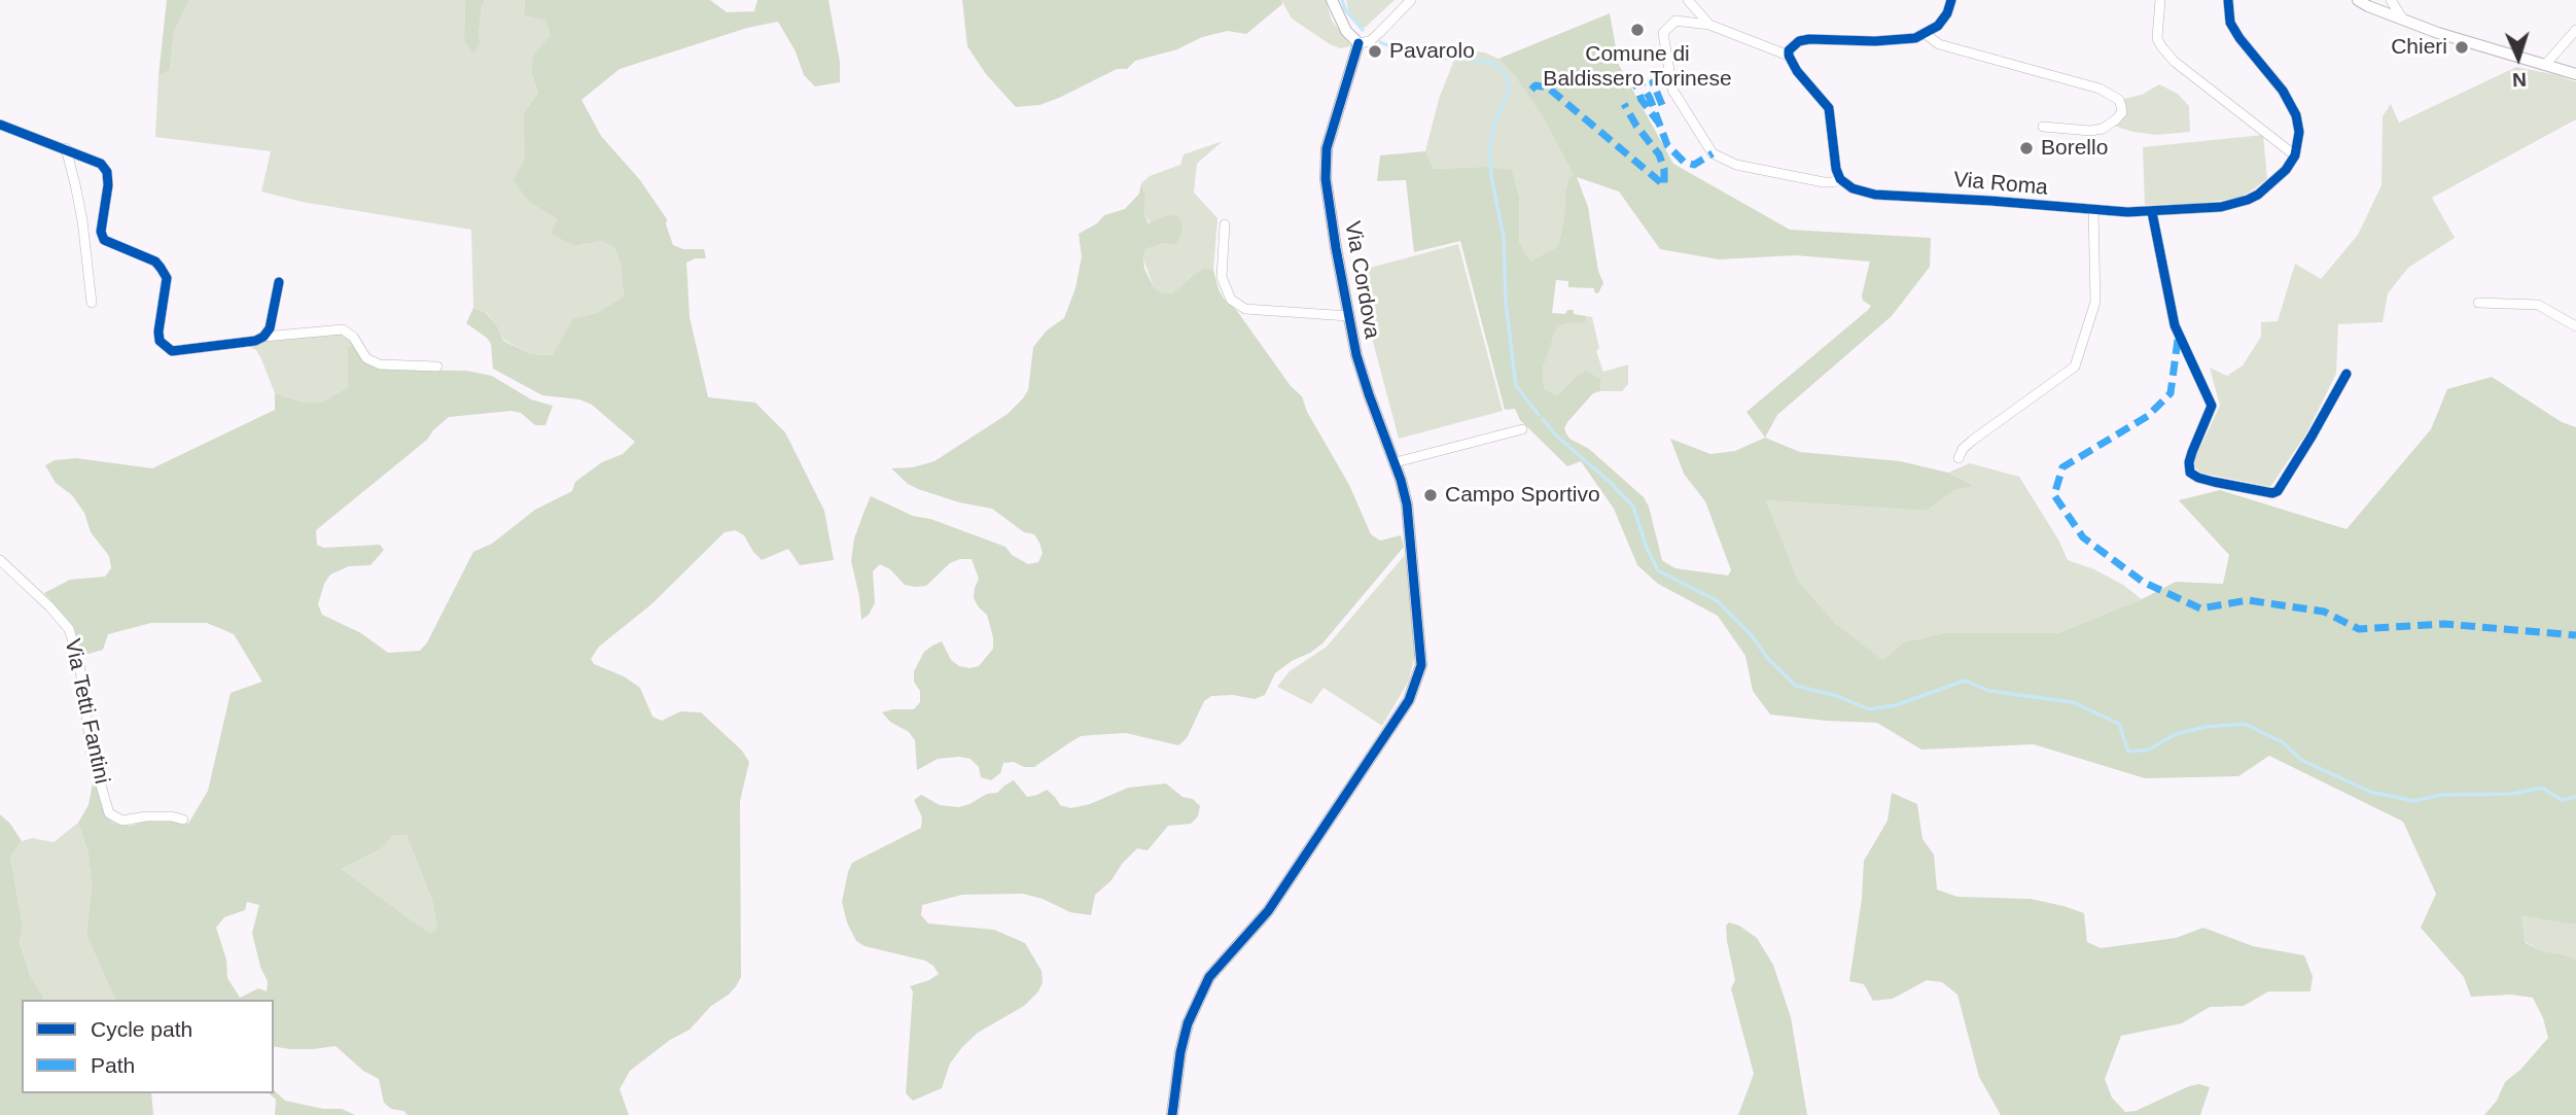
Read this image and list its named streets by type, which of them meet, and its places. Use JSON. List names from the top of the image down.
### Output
{
  "streets": {
    "street": ["Via Roma", "Via Cordova", "Via Tetti Fantini"]
  },
  "places": [
    "Comune di Baldissero Torinese",
    "Chieri",
    "Pavarolo",
    "Borello",
    "Campo Sportivo"
  ],
  "legend": ["Cycle path", "Path"],
  "north": "bottom"
}
